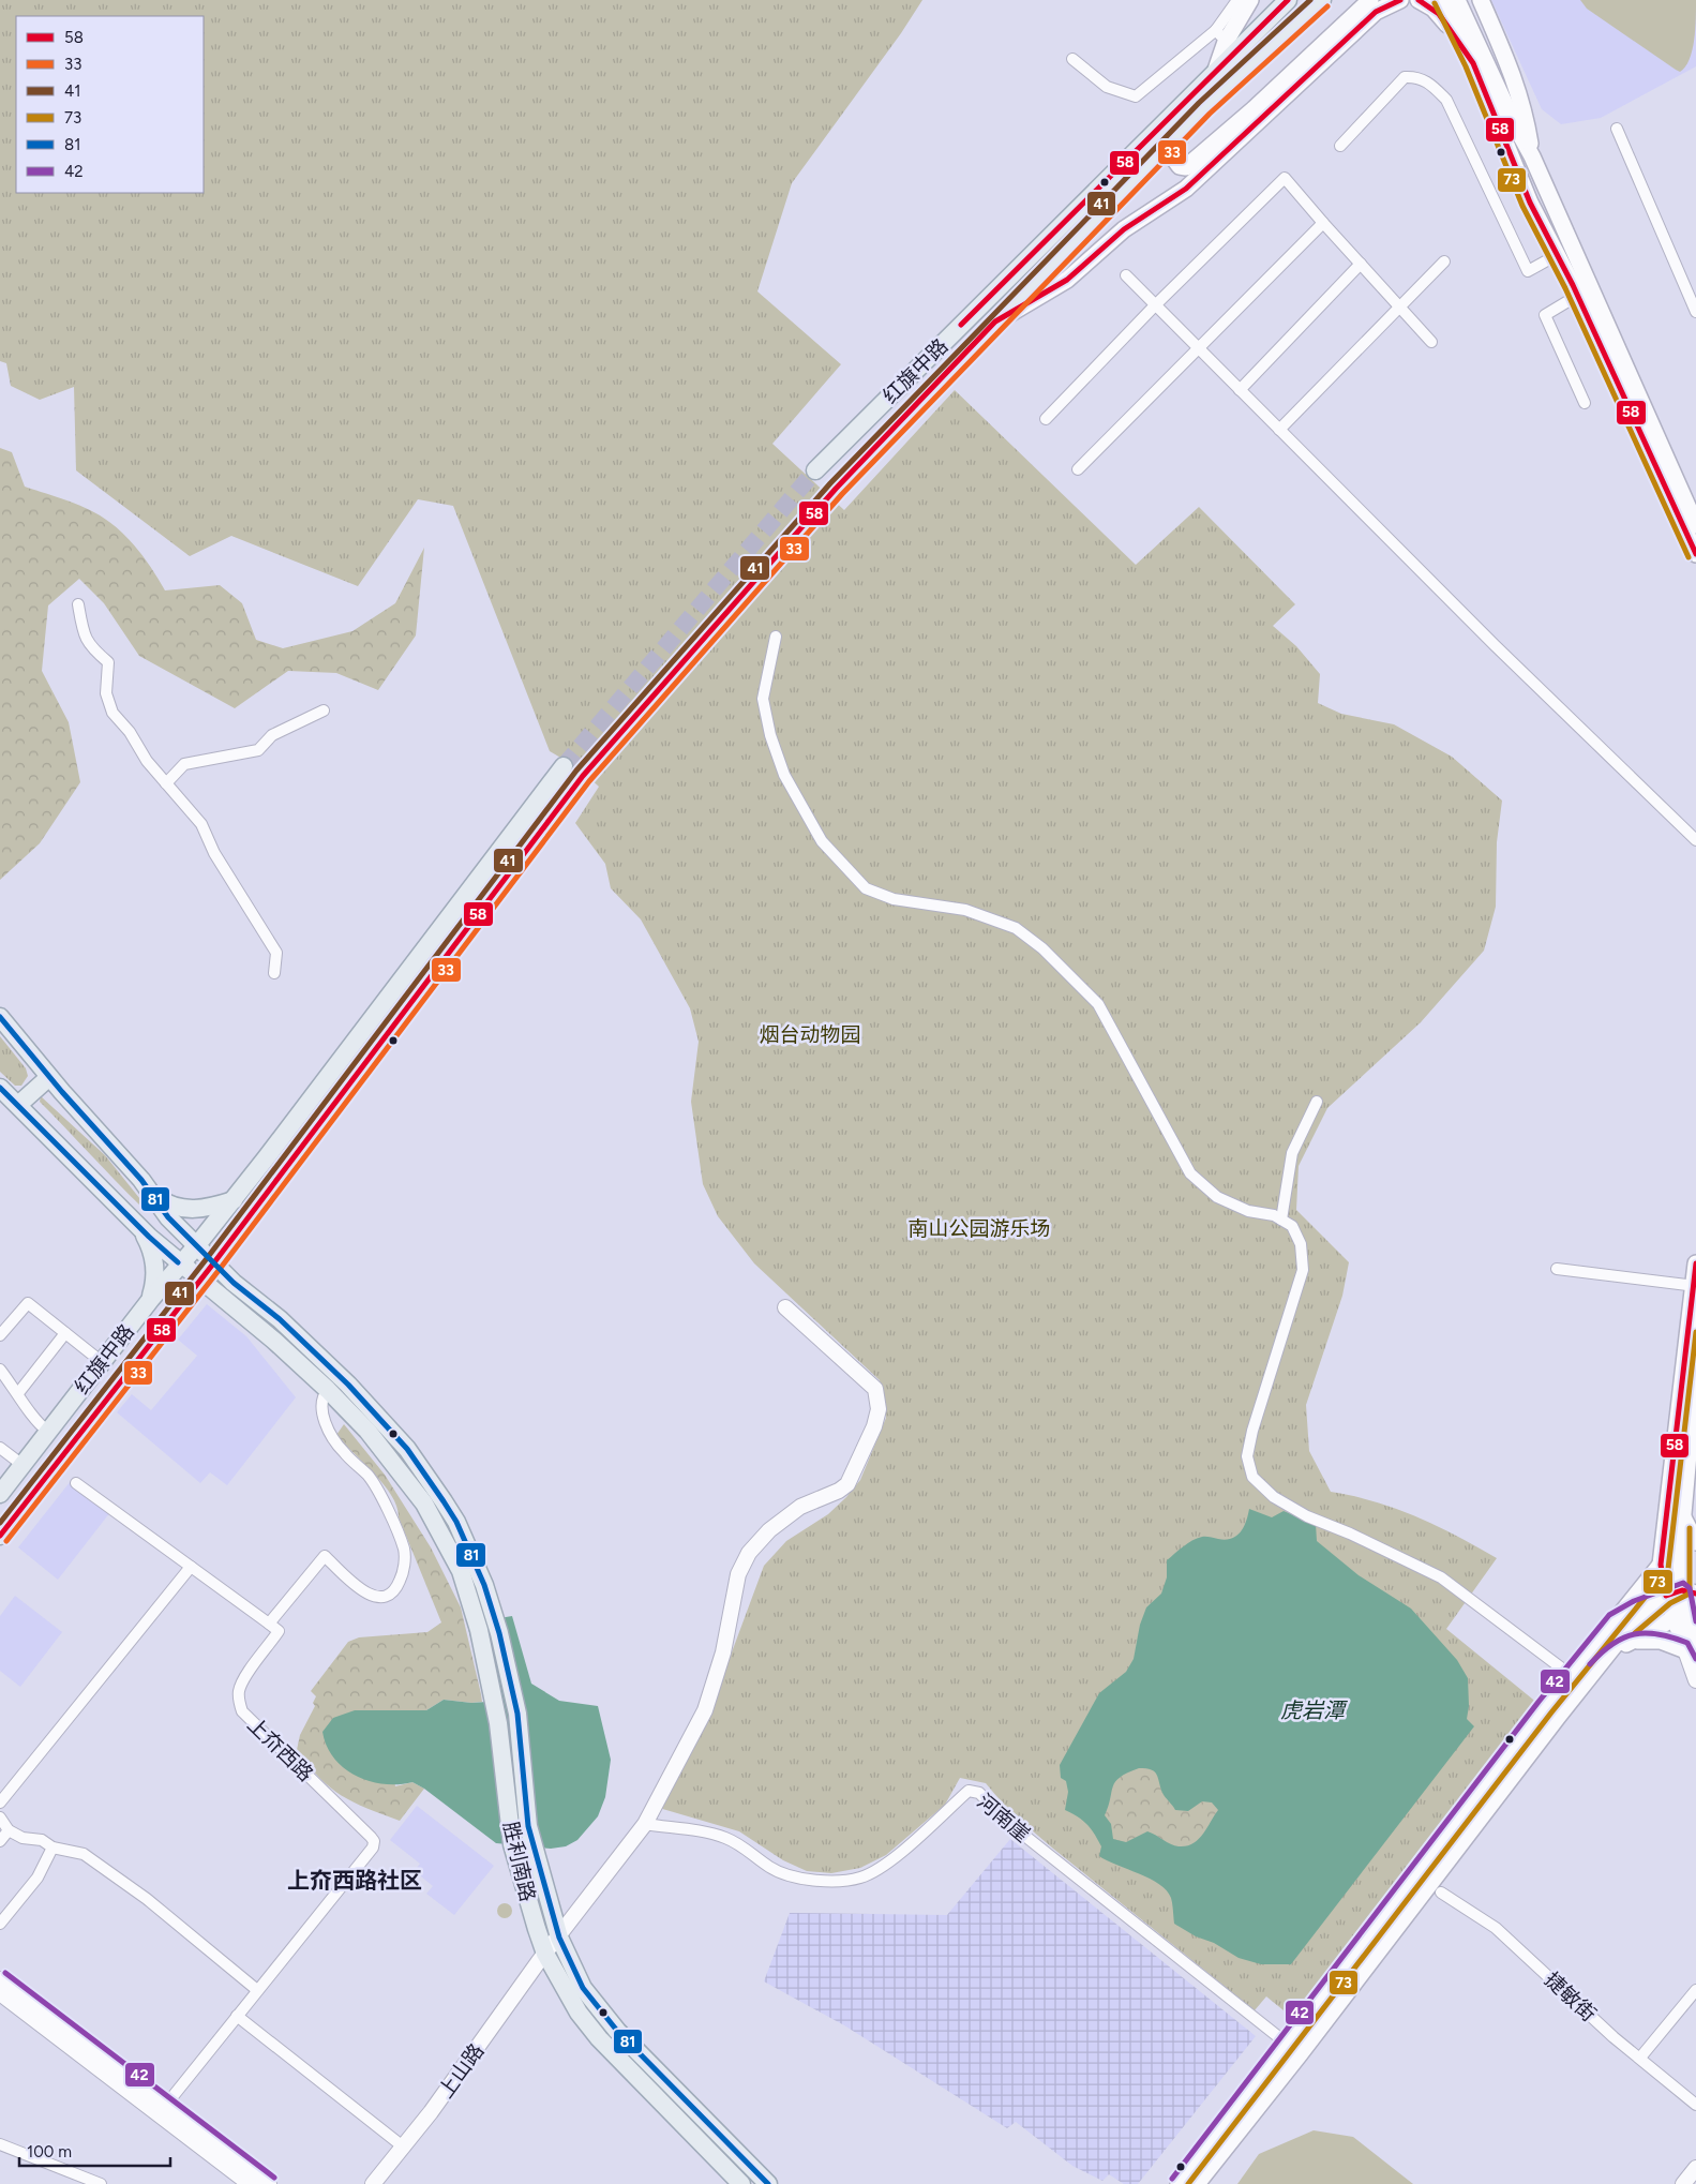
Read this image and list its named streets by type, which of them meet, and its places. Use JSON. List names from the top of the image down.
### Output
{
  "streets": {
    "main road": ["红旗中路", "胜利南路"],
    "street": [
      "上夼西路",
      "河南崖",
      "捷敏街",
      "上山路"
    ]
  },
  "crossings": [
    ["红旗中路", "胜利南路"],
    ["河南崖", "上山路"],
    ["胜利南路", "上山路"]
  ],
  "districts": ["上夼西路社区"],
  "water": ["虎岩潭"],
  "parks": ["烟台动物园", "南山公园游乐场"],
  "lines": [
    "transit line 58",
    "transit line 41",
    "transit line 73",
    "transit line 33",
    "transit line 81",
    "transit line 42"
  ],
  "legend": [
    "58",
    "33",
    "41",
    "73",
    "81",
    "42"
  ],
  "scale_bar": "100 m"
}
